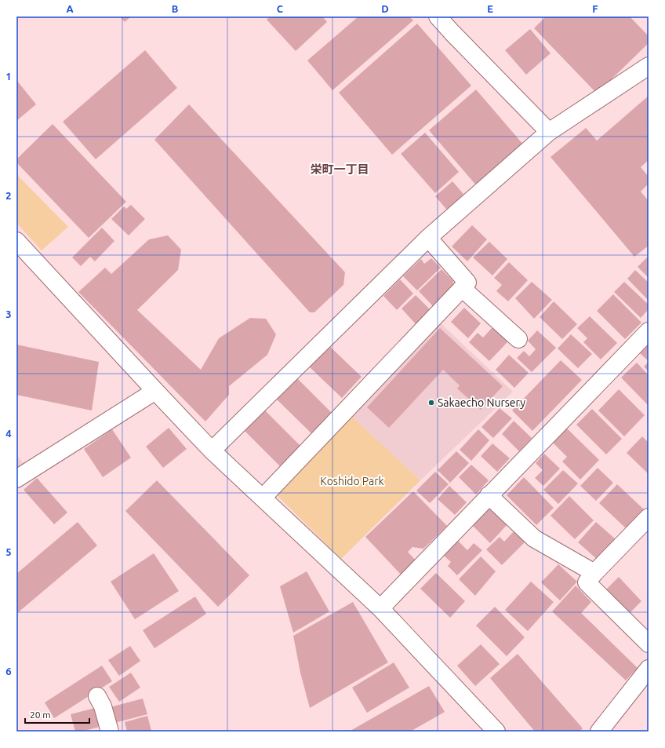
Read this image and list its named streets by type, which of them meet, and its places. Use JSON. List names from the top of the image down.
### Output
{
  "districts": ["栄町一丁目"],
  "parks": ["Koshido Park"],
  "places": ["Sakaecho Nursery"],
  "scale_bar": "20 m",
  "grid": {
    "columns": [
      "A",
      "B",
      "C",
      "D",
      "E",
      "F"
    ],
    "rows": [
      "1",
      "2",
      "3",
      "4",
      "5",
      "6"
    ]
  }
}
